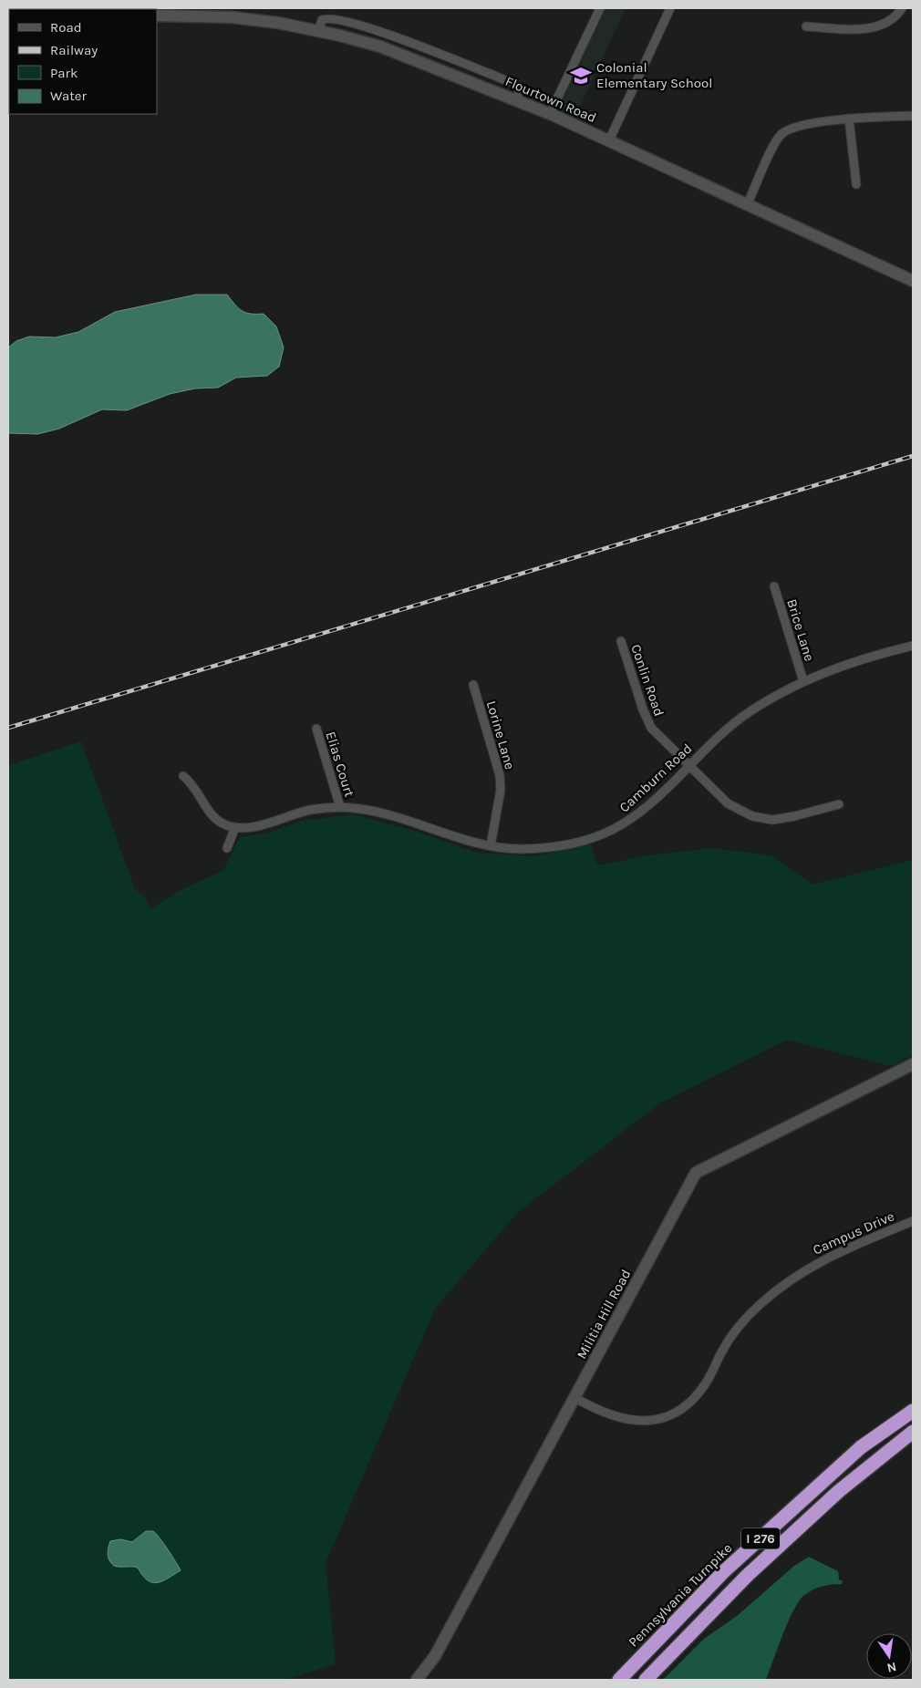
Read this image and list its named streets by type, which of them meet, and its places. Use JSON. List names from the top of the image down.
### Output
{
  "streets": {
    "highway": ["I 276", "Pennsylvania Turnpike"],
    "street": [
      "Flourtown Road",
      "Brice Lane",
      "Conlin Road",
      "Lorine Lane",
      "Elias Court",
      "Camburn Road",
      "Campus Drive",
      "Militia Hill Road"
    ]
  },
  "crossings": [
    ["Brice Lane", "Camburn Road"],
    ["Conlin Road", "Camburn Road"],
    ["Lorine Lane", "Camburn Road"],
    ["Elias Court", "Camburn Road"],
    ["Campus Drive", "Militia Hill Road"]
  ],
  "places": {
    "school or university": ["Colonial Elementary School"]
  },
  "legend": [
    "Road",
    "Railway",
    "Park",
    "Water"
  ],
  "north": "bottom"
}
